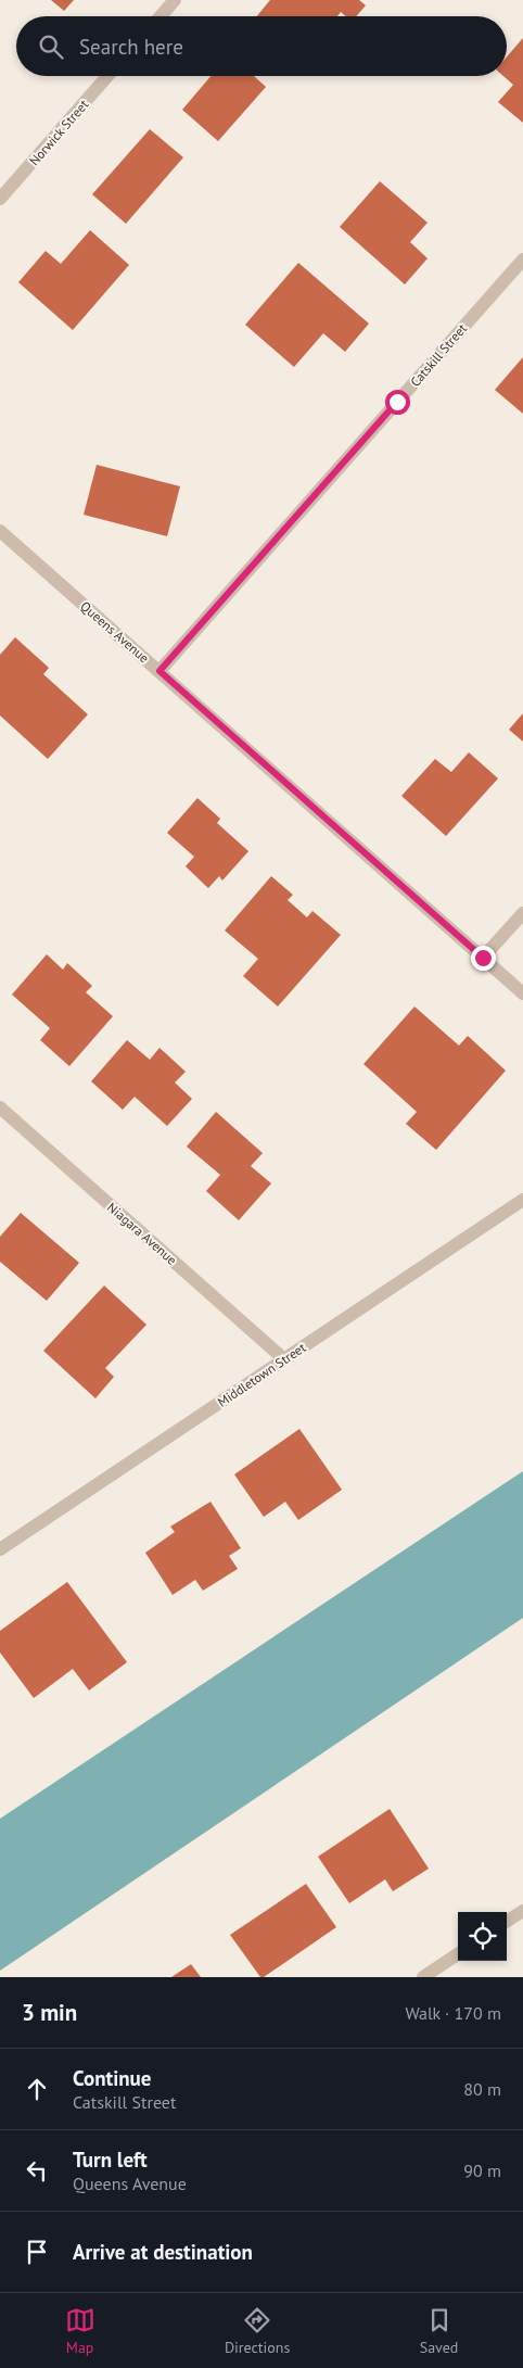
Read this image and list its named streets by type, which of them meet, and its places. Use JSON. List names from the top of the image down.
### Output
{
  "streets": {
    "street": [
      "Norwick Street",
      "Catskill Street",
      "Queens Avenue",
      "Niagara Avenue",
      "Middletown Street"
    ]
  },
  "crossings": [
    ["Catskill Street", "Queens Avenue"],
    ["Niagara Avenue", "Middletown Street"]
  ],
  "page": {
    "search": "Search here",
    "heading": ["3 min", "Walk · 170 m"],
    "list": [
      ["Continue", "Catskill Street", "80 m"],
      ["Turn left", "Queens Avenue", "90 m"],
      "Arrive at destination"
    ],
    "nav": ["Map", "Directions", "Saved"]
  }
}
